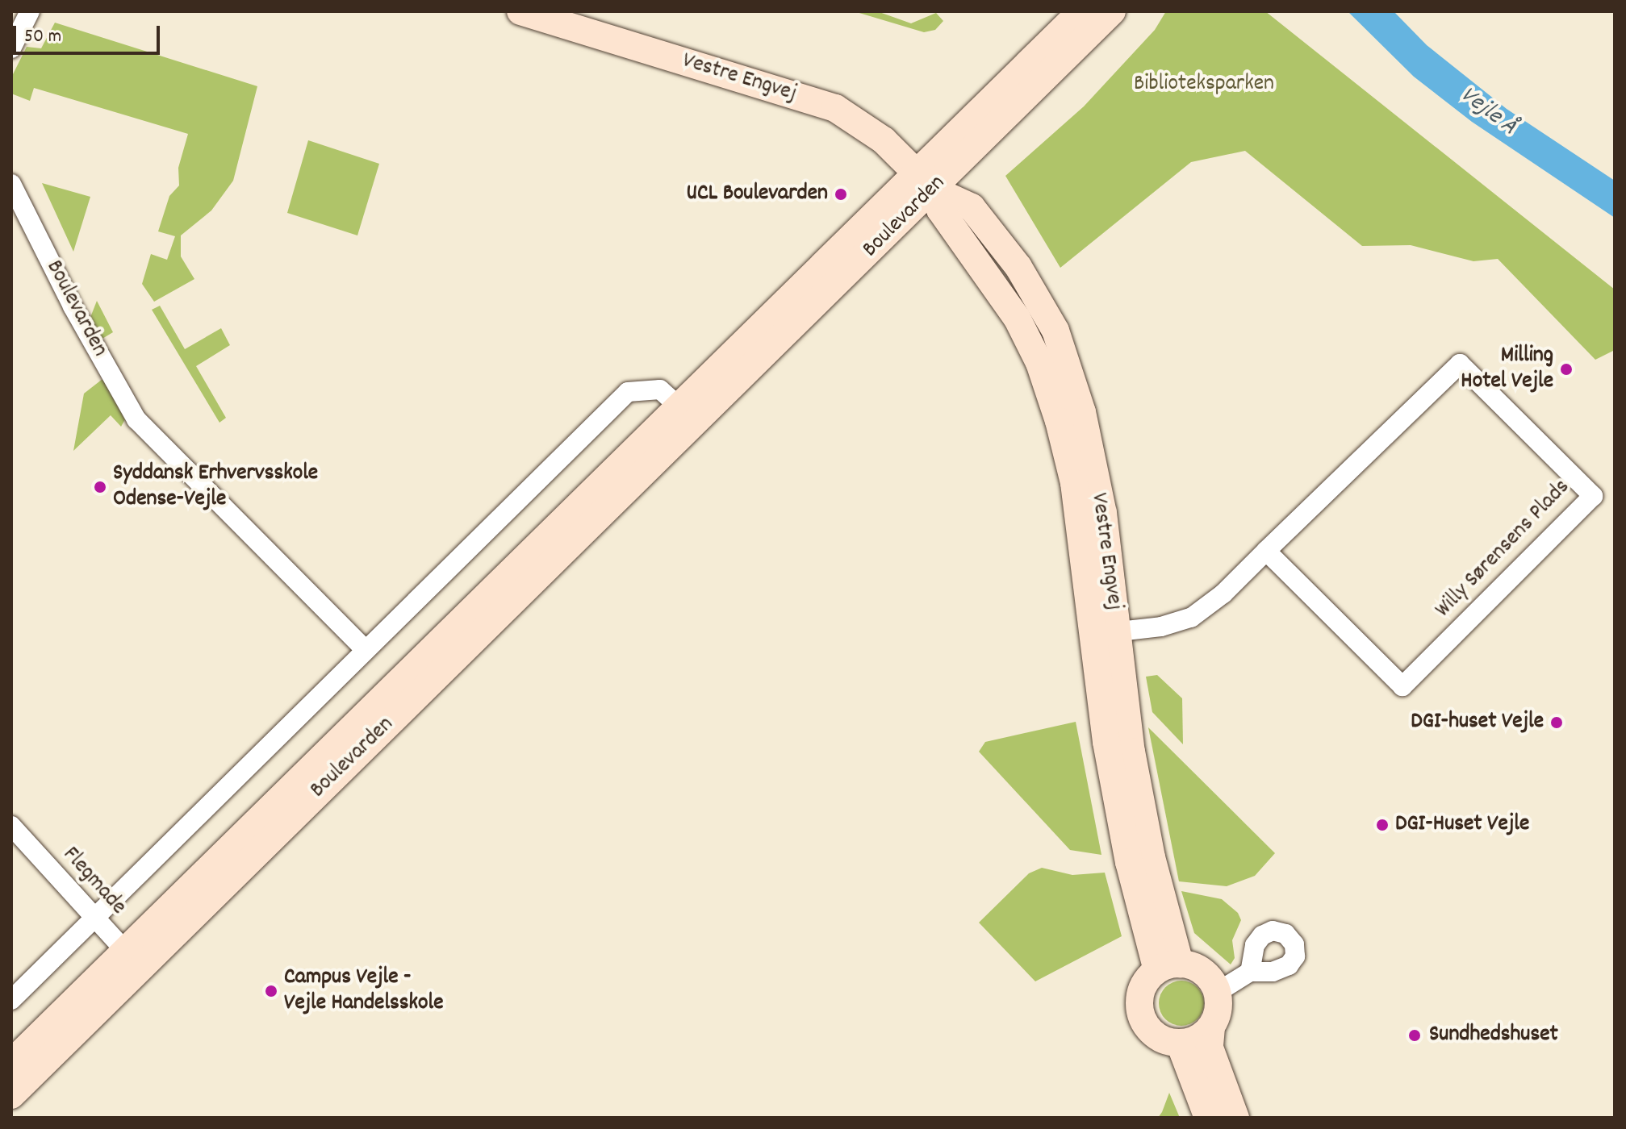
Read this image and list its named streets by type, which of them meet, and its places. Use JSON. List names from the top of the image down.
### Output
{
  "streets": {
    "main road": ["Vestre Engvej", "Boulevarden"],
    "street": ["Willy Sørensens Plads", "Flegmade"]
  },
  "crossings": [
    ["Vestre Engvej", "Boulevarden"],
    ["Vestre Engvej", "Willy Sørensens Plads"],
    ["Boulevarden", "Flegmade"]
  ],
  "water": ["Vejle Å"],
  "parks": ["Biblioteksparken"],
  "places": [
    "UCL Boulevarden",
    "Milling Hotel Vejle",
    "Syddansk Erhvervsskole Odense-Vejle",
    "DGI-huset Vejle",
    "DGI-Huset Vejle",
    "Campus Vejle - Vejle Handelsskole",
    "Sundhedshuset"
  ],
  "scale_bar": "50 m"
}
